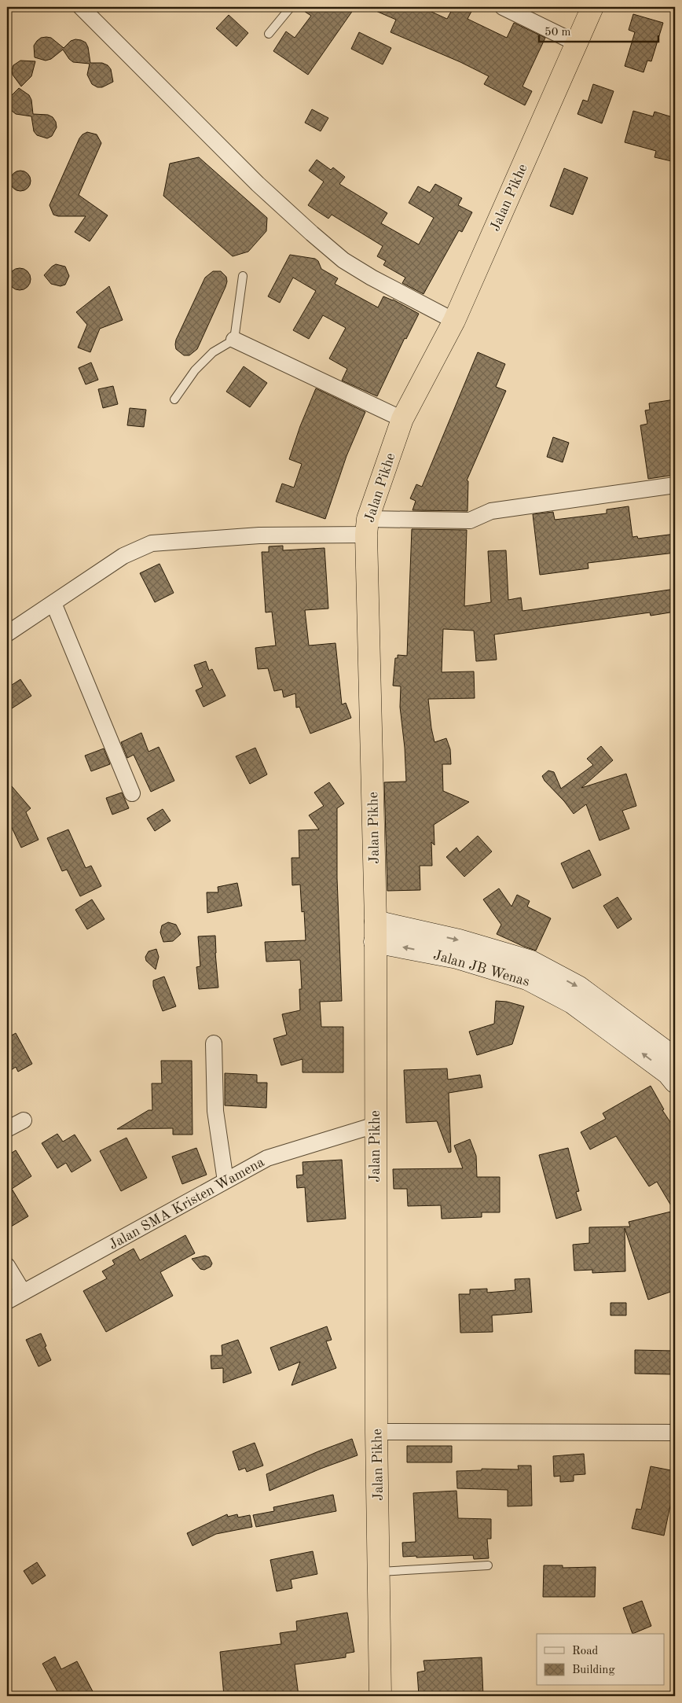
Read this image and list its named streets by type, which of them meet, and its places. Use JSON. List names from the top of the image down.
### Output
{
  "streets": {
    "highway": ["Jalan Pikhe"],
    "main road": ["Jalan JB Wenas"],
    "street": ["Jalan SMA Kristen Wamena"]
  },
  "crossings": [
    ["Jalan Pikhe", "Jalan JB Wenas"],
    ["Jalan Pikhe", "Jalan SMA Kristen Wamena"]
  ],
  "legend": ["Road", "Building"],
  "scale_bar": "50 m"
}
